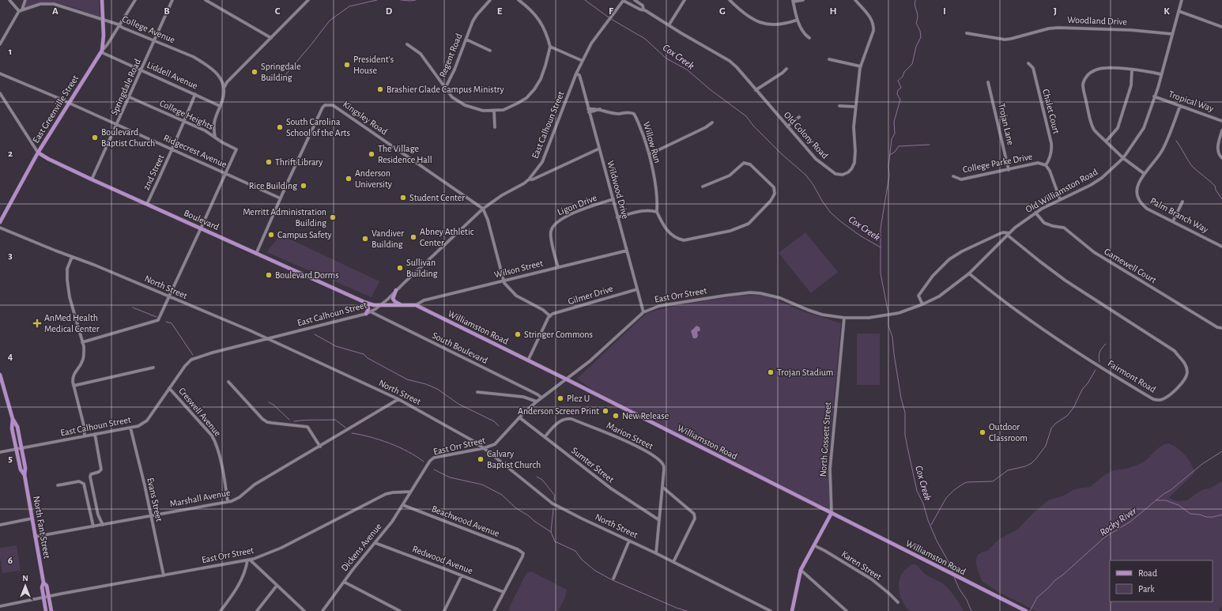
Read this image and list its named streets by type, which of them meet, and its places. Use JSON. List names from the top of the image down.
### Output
{
  "streets": {
    "main road": [
      "East Greenville Street",
      "Boulevard",
      "Williamston Road",
      "North Fant Street"
    ],
    "street": [
      "Woodland Drive",
      "College Avenue",
      "Regent Road",
      "Liddell Avenue",
      "Springdale Road",
      "Tropical Way",
      "Chalet Court",
      "College Heights",
      "Kingsley Road",
      "Trojan Lane",
      "East Calhoun Street",
      "Old Colony Road",
      "Willow Run",
      "Ridgecrest Avenue",
      "College Parke Drive",
      "2nd Street",
      "Wildwood Drive",
      "Old Williamston Road",
      "Ligon Drive",
      "Palm Branch Way",
      "Gamewell Court",
      "Wilson Street",
      "North Street",
      "Gilmer Drive",
      "East Orr Street",
      "South Boulevard",
      "Fairmont Road",
      "Creswell Avenue",
      "Marion Street",
      "North Gossett Street",
      "Sumter Street",
      "Marshall Avenue",
      "Evans Street",
      "Beachwood Avenue",
      "Dickens Avenue",
      "Redwood Avenue",
      "Karen Street"
    ]
  },
  "crossings": [
    ["Woodland Drive", "Old Williamston Road"],
    ["College Avenue", "Springdale Road"],
    ["College Avenue", "East Greenville Street"],
    ["Liddell Avenue", "Springdale Road"],
    ["Liddell Avenue", "East Greenville Street"],
    ["Liddell Avenue", "2nd Street"],
    ["Springdale Road", "College Heights"],
    ["Springdale Road", "Ridgecrest Avenue"],
    ["Springdale Road", "Boulevard"],
    ["Tropical Way", "Old Williamston Road"],
    ["Tropical Way", "Palm Branch Way"],
    ["East Greenville Street", "Ridgecrest Avenue"],
    ["East Greenville Street", "Boulevard"],
    ["Chalet Court", "College Parke Drive"],
    ["College Heights", "Ridgecrest Avenue"],
    ["College Heights", "2nd Street"],
    ["Kingsley Road", "East Calhoun Street"],
    ["Kingsley Road", "Ridgecrest Avenue"],
    ["Kingsley Road", "Boulevard"],
    ["Trojan Lane", "College Parke Drive"],
    ["East Calhoun Street", "Old Colony Road"],
    ["East Calhoun Street", "Wildwood Drive"],
    ["East Calhoun Street", "North Street"],
    ["East Calhoun Street", "Williamston Road"],
    ["East Calhoun Street", "South Boulevard"],
    ["East Calhoun Street", "Creswell Avenue"],
    ["East Calhoun Street", "Evans Street"],
    ["East Calhoun Street", "North Fant Street"],
    ["Willow Run", "Wildwood Drive"],
    ["Ridgecrest Avenue", "2nd Street"],
    ["College Parke Drive", "Old Williamston Road"],
    ["2nd Street", "Boulevard"],
    ["Wildwood Drive", "Ligon Drive"],
    ["Wildwood Drive", "Wilson Street"],
    ["Wildwood Drive", "Gilmer Drive"],
    ["Wildwood Drive", "East Orr Street"],
    ["Old Williamston Road", "Gamewell Court"],
    ["Old Williamston Road", "East Orr Street"],
    ["Old Williamston Road", "Fairmont Road"],
    ["Old Williamston Road", "North Gossett Street"],
    ["Ligon Drive", "Wilson Street"],
    ["Boulevard", "Williamston Road"],
    ["Wilson Street", "Williamston Road"],
    ["North Street", "East Orr Street"],
    ["North Street", "Marion Street"],
    ["North Street", "Marshall Avenue"],
    ["East Orr Street", "Williamston Road"],
    ["East Orr Street", "South Boulevard"],
    ["East Orr Street", "North Gossett Street"],
    ["East Orr Street", "Sumter Street"],
    ["East Orr Street", "Evans Street"],
    ["East Orr Street", "North Fant Street"],
    ["East Orr Street", "Dickens Avenue"],
    ["Williamston Road", "North Gossett Street"],
    ["Creswell Avenue", "Marshall Avenue"],
    ["Marion Street", "Sumter Street"],
    ["Marshall Avenue", "Evans Street"],
    ["Marshall Avenue", "North Fant Street"],
    ["Beachwood Avenue", "Dickens Avenue"],
    ["Beachwood Avenue", "Redwood Avenue"],
    ["Dickens Avenue", "Redwood Avenue"]
  ],
  "water": ["Cox Creek", "Rocky River"],
  "places": {
    "other": [
      "President's House",
      "Springdale Building",
      "Brashier Glade Campus Ministry",
      "South Carolina School of the Arts",
      "Boulevard Baptist Church",
      "The Village Residence Hall",
      "Thrift Library",
      "Anderson University",
      "Rice Building",
      "Student Center",
      "Merritt Administration Building",
      "Campus Safety",
      "Abney Athletic Center",
      "Vandiver Building",
      "Sullivan Building",
      "Boulevard Dorms",
      "Stringer Commons",
      "Trojan Stadium",
      "Plez U",
      "Anderson Screen Print",
      "New Release",
      "Outdoor Classroom",
      "Calvary Baptist Church"
    ],
    "health": ["AnMed Health Medical Center"]
  },
  "legend": ["Road", "Park"],
  "north": "top",
  "grid": {
    "columns": [
      "A",
      "B",
      "C",
      "D",
      "E",
      "F",
      "G",
      "H",
      "I",
      "J",
      "K"
    ],
    "rows": [
      "1",
      "2",
      "3",
      "4",
      "5",
      "6"
    ]
  }
}
